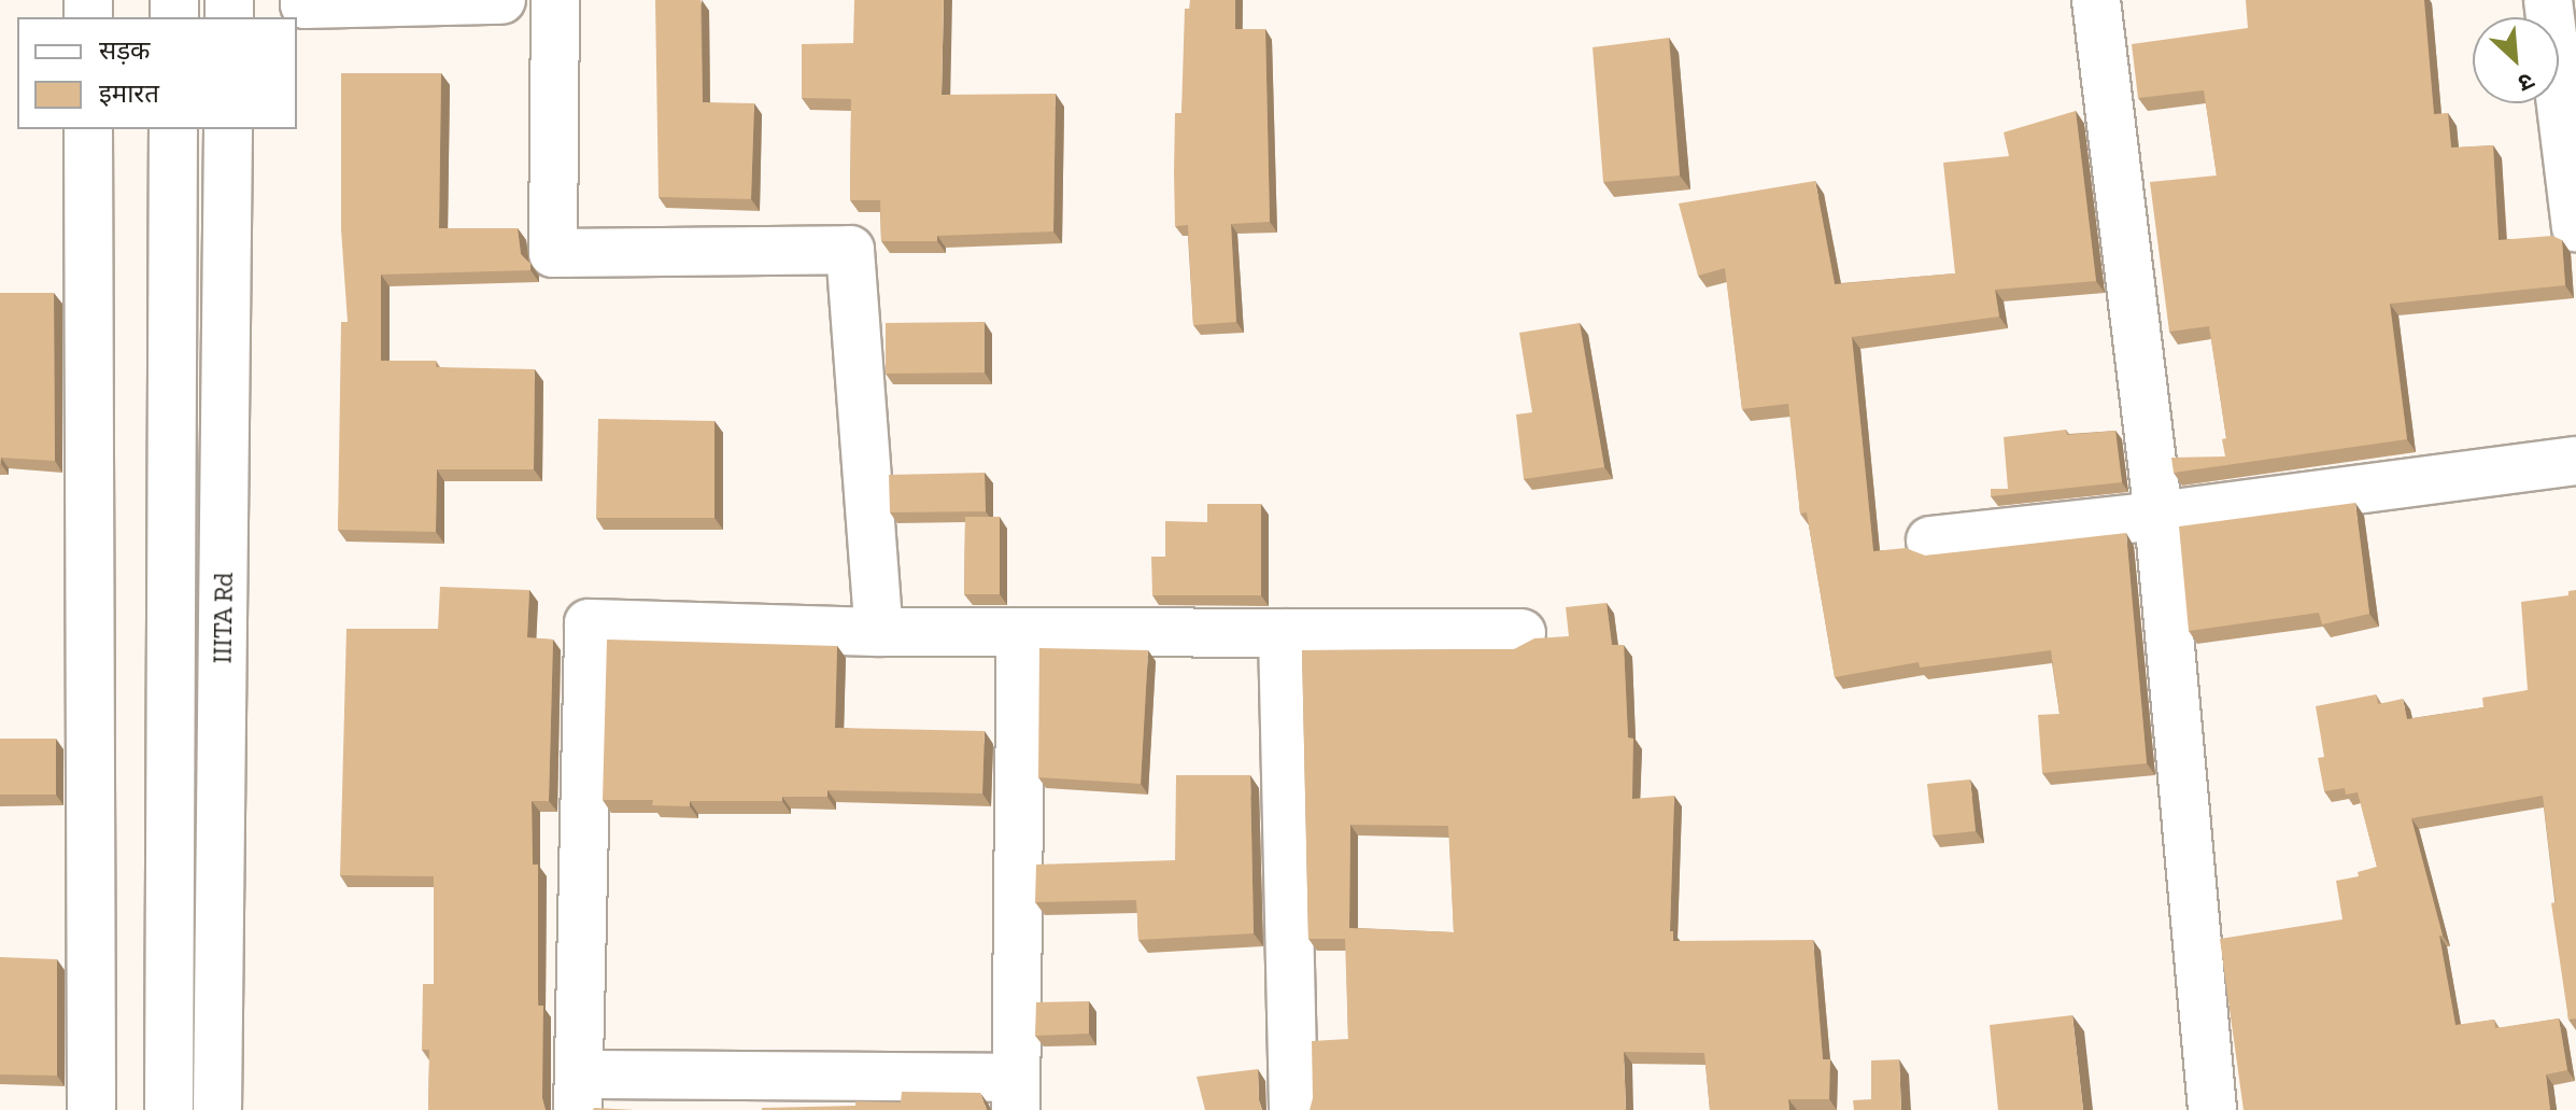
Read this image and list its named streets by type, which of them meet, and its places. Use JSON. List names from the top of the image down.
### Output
{
  "streets": {
    "street": ["IIITA Rd"]
  },
  "legend": ["सड़क", "इमारत"],
  "north": "bottom right"
}
